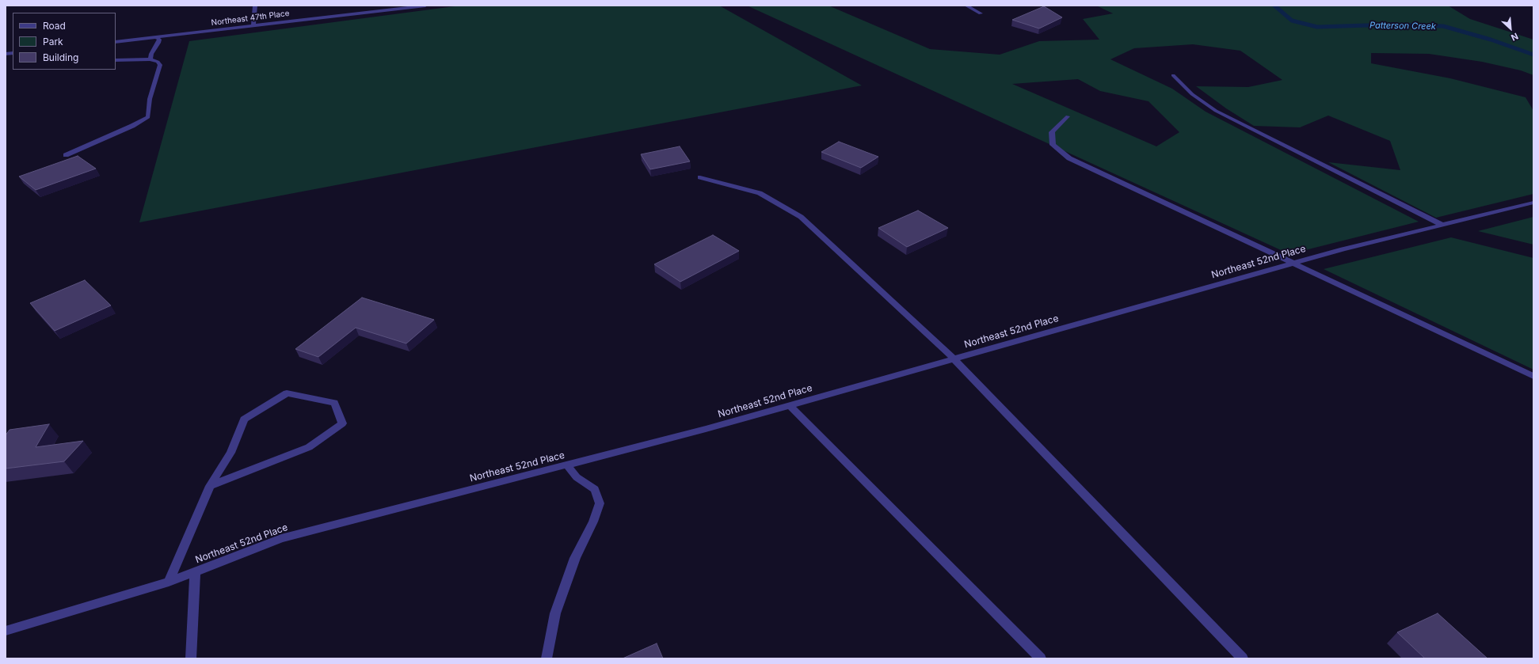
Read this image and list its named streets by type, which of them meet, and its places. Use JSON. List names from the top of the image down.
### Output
{
  "streets": {
    "street": ["Northeast 47th Place", "Northeast 52nd Place"]
  },
  "water": ["Patterson Creek"],
  "legend": ["Road", "Park", "Building"],
  "north": "bottom right"
}
